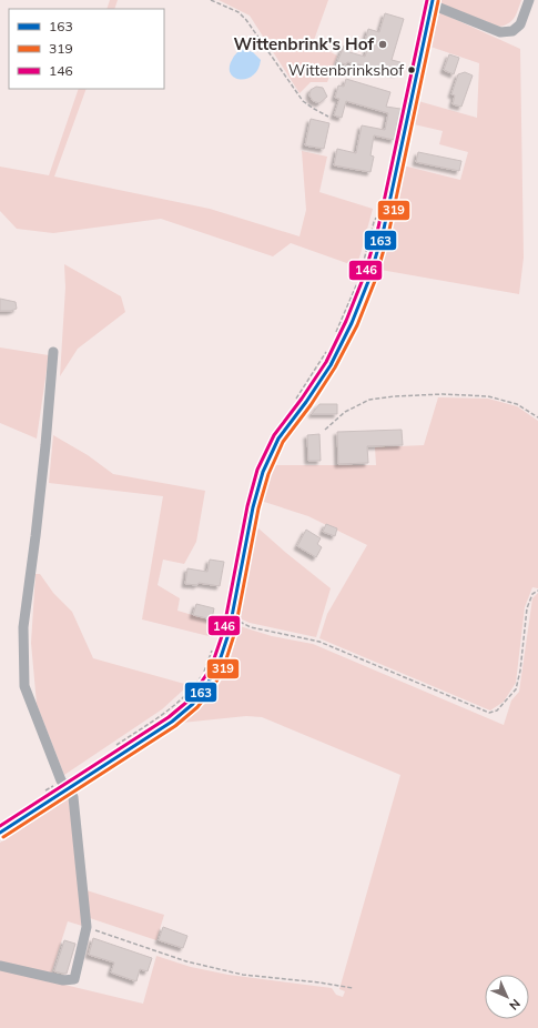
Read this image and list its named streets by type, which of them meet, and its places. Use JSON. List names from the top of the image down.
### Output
{
  "places": ["Wittenbrink's Hof", "Wittenbrinkshof"],
  "lines": ["transit line 163", "transit line 146", "transit line 319"],
  "legend": ["163", "319", "146"],
  "north": "bottom right"
}
